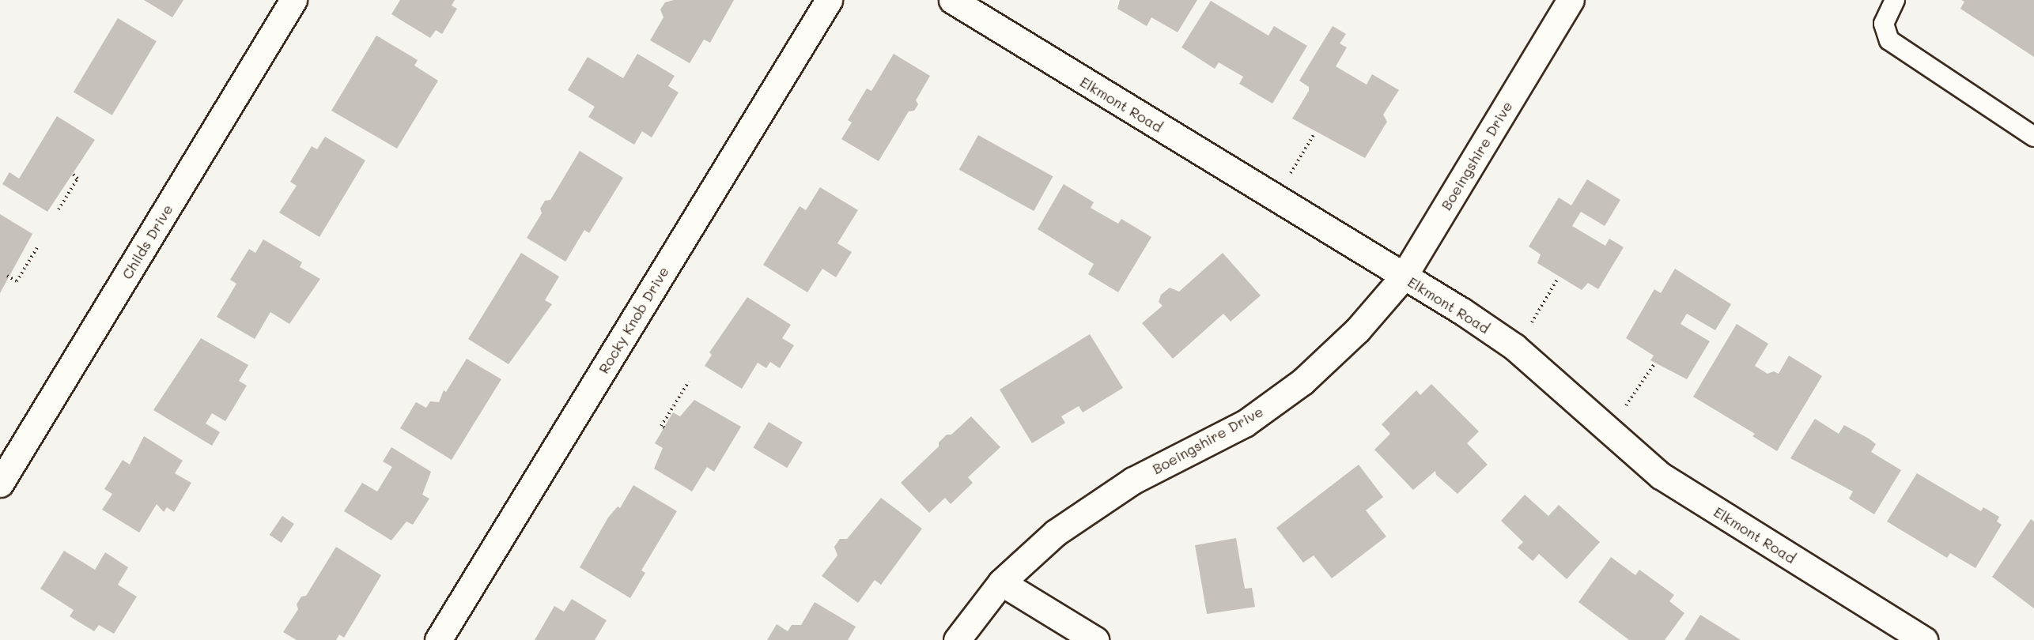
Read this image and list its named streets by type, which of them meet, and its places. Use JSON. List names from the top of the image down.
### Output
{
  "streets": {
    "street": [
      "Elkmont Road",
      "Boeingshire Drive",
      "Childs Drive",
      "Rocky Knob Drive"
    ]
  },
  "crossings": [
    ["Elkmont Road", "Boeingshire Drive"]
  ]
}
